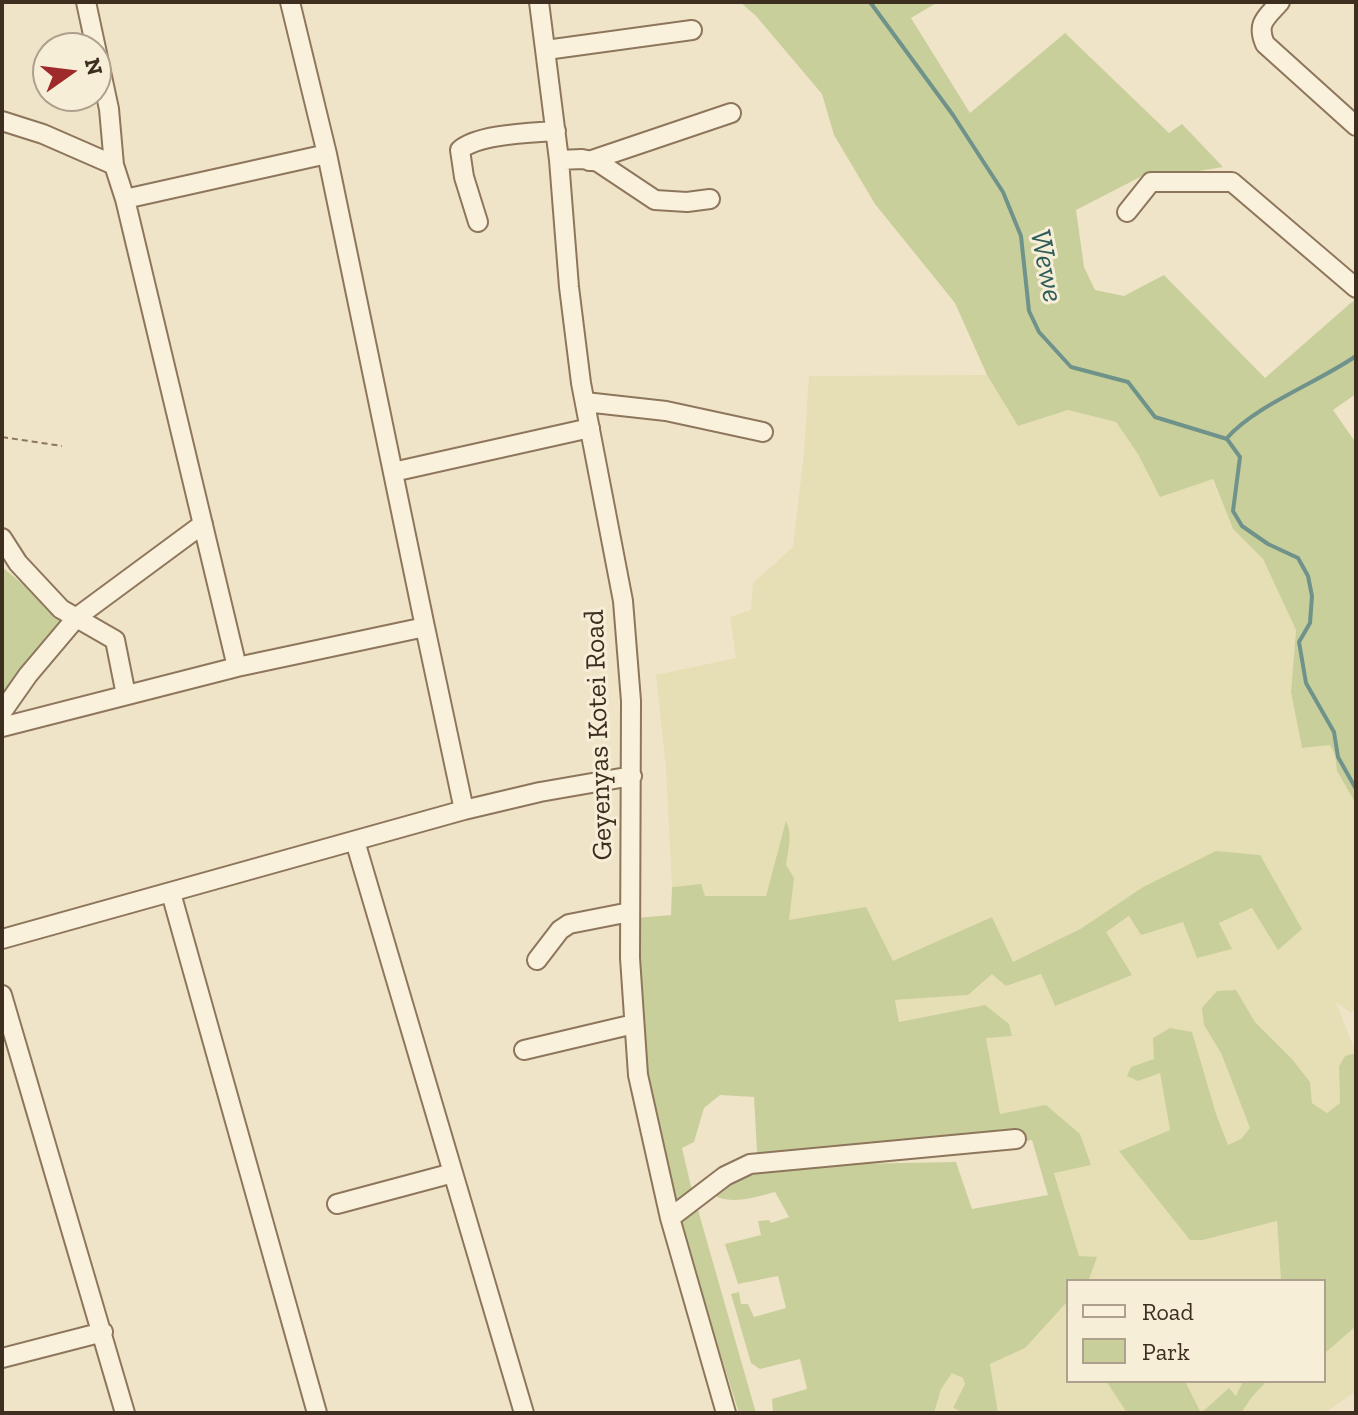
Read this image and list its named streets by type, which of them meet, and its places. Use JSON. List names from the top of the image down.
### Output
{
  "streets": {
    "street": ["Geyenyas Kotei Road"]
  },
  "water": ["Wewe"],
  "legend": ["Road", "Park"],
  "north": "right"
}
